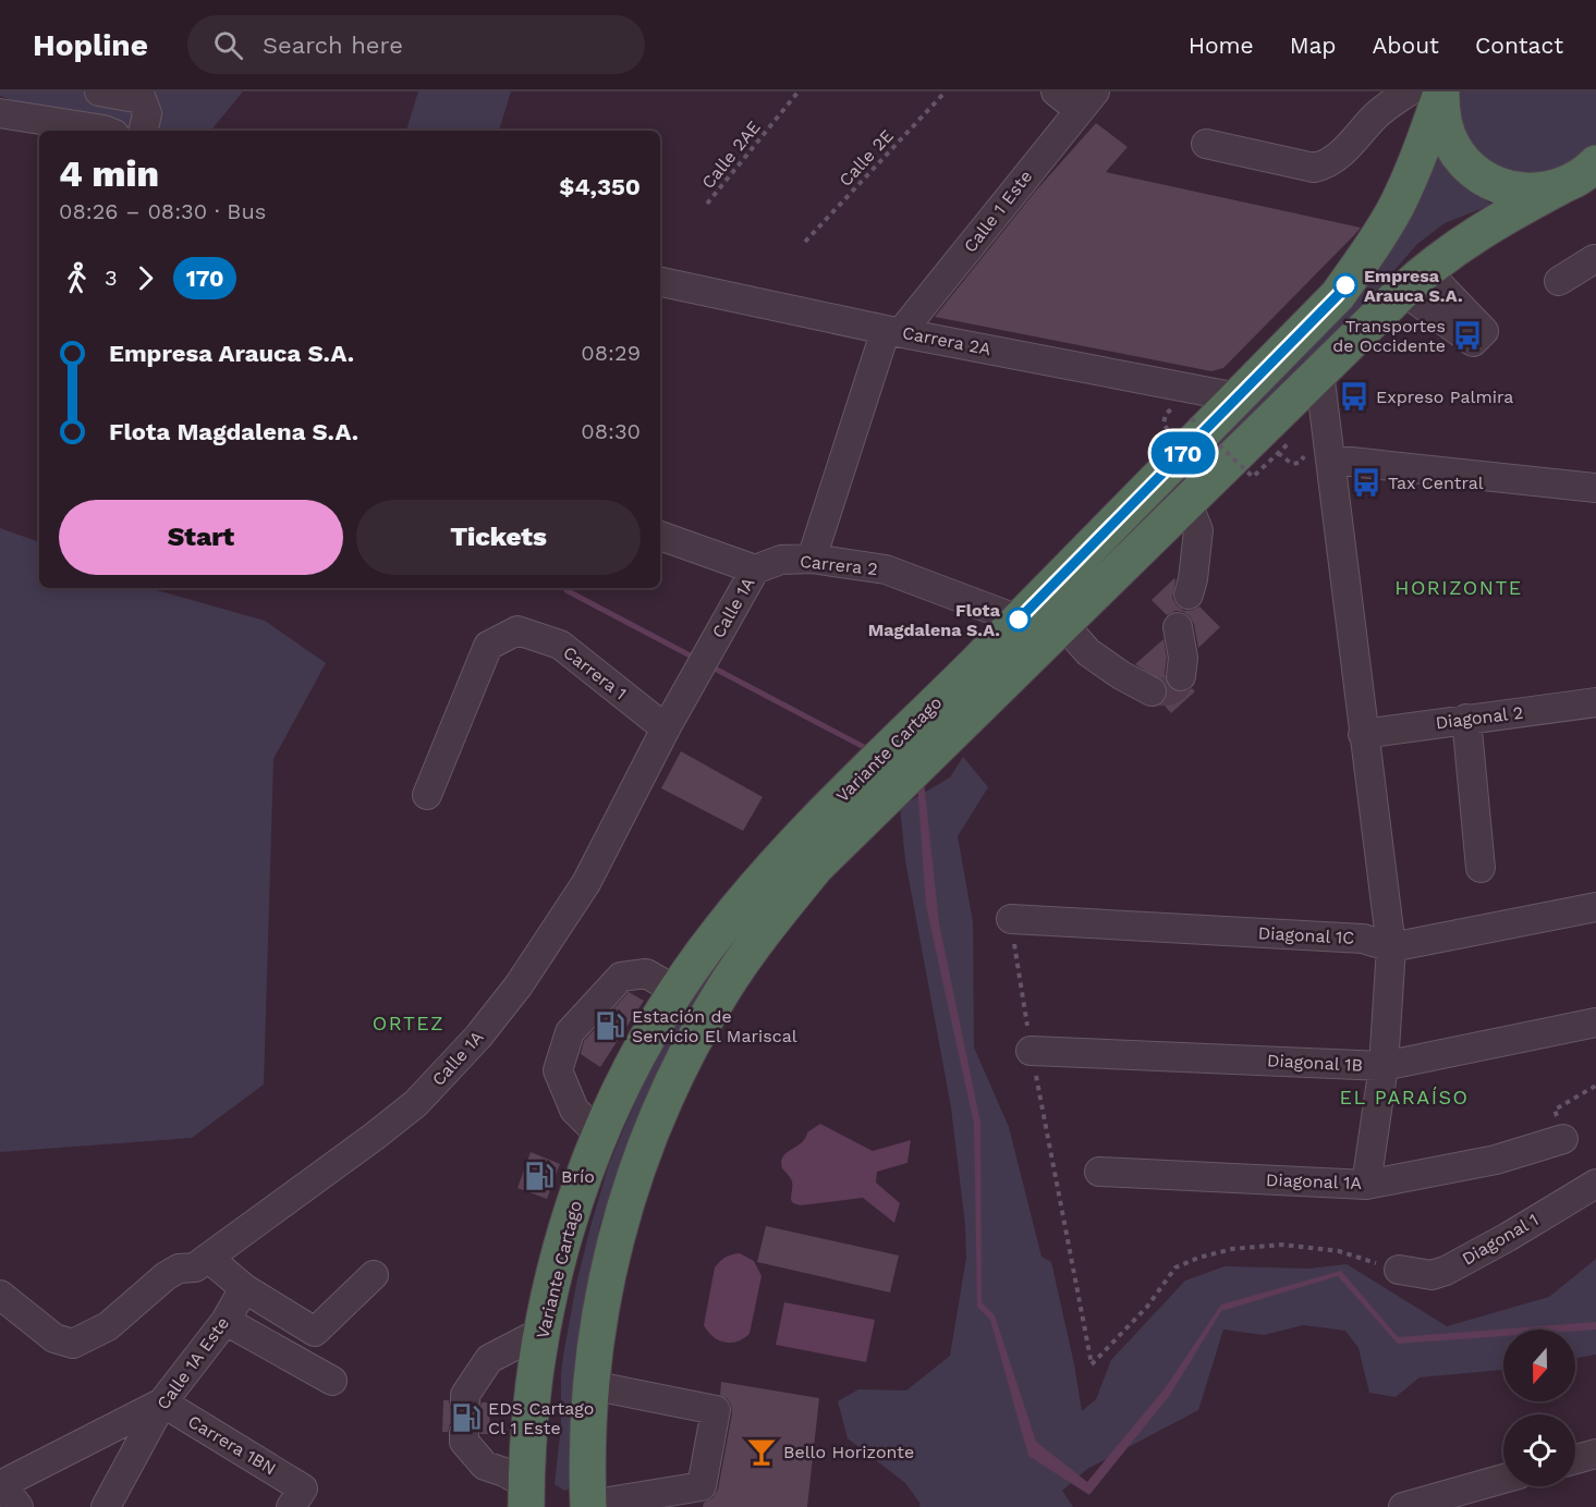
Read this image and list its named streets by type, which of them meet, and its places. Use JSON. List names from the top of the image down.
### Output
{
  "streets": {
    "highway": ["Variante Cartago"],
    "street": [
      "Calle 1 Este",
      "Carrera 2A",
      "Carrera 2",
      "Calle 1A",
      "Carrera 1",
      "Diagonal 2",
      "Diagonal 1C",
      "Diagonal 1B",
      "Diagonal 1A",
      "Diagonal 1",
      "Calle 1A Este",
      "Carrera 1BN"
    ],
    "path": ["Calle 2AE", "Calle 2E"]
  },
  "crossings": [
    ["Calle 1 Este", "Carrera 2A"],
    ["Carrera 2A", "Variante Cartago"],
    ["Carrera 2", "Calle 1A"],
    ["Carrera 2", "Variante Cartago"],
    ["Calle 1A", "Carrera 1"],
    ["Calle 1A Este", "Carrera 1BN"]
  ],
  "districts": ["HORIZONTE", "ORTEZ", "EL PARAÍSO"],
  "places": {
    "other": ["Empresa Arauca S.A.", "Flota Magdalena S.A."],
    "bus stop": ["Transportes de Occidente", "Expreso Palmira", "Tax Central"],
    "fuel station": ["Estación de Servicio El Mariscal", "Brío", "EDS Cartago Cl 1 Este"],
    "bar": ["Bello Horizonte"]
  },
  "lines": ["bus line 170"],
  "north": "bottom",
  "page": {
    "header": "Hopline",
    "search": "Search here",
    "nav": [
      "Home",
      "Map",
      "About",
      "Contact"
    ],
    "on_map": "170",
    "heading": ["4 min", "08:26 – 08:30 · Bus", "$4,350"],
    "legs": ["3", "170"],
    "list": [
      {
        "name": "Empresa Arauca S.A.",
        "value": "08:29"
      },
      {
        "name": "Flota Magdalena S.A.",
        "value": "08:30"
      }
    ],
    "buttons": ["Start", "Tickets"]
  }
}
